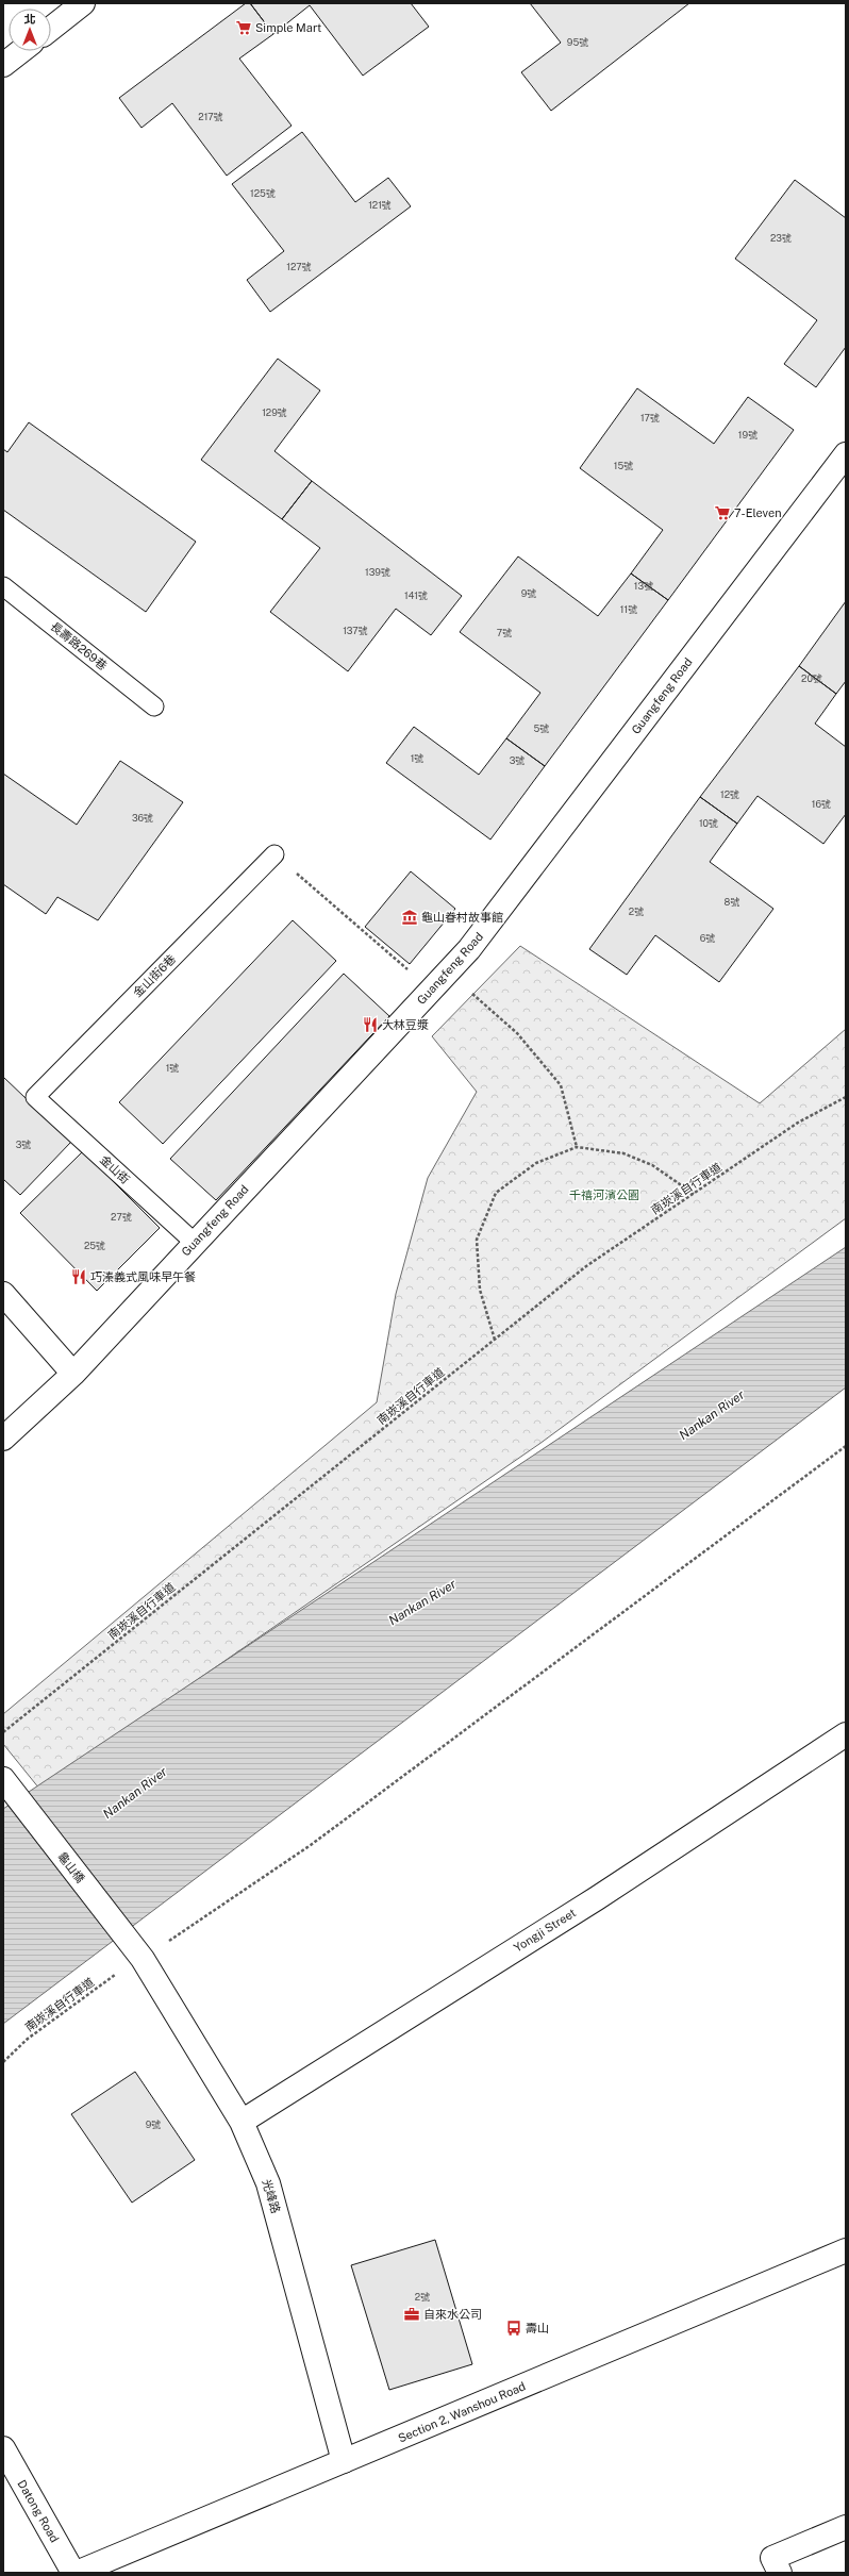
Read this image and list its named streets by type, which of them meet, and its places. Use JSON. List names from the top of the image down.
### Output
{
  "streets": {
    "street": [
      "Guangfeng Road",
      "龜山橋",
      "Yongji Street",
      "光峰路",
      "Section 2, Wanshou Road",
      "Datong Road"
    ],
    "lane": ["長壽路269巷", "金山街6巷", "金山街"],
    "path": ["南崁溪自行車道"]
  },
  "crossings": [
    ["Guangfeng Road", "金山街"],
    ["金山街6巷", "金山街"],
    ["龜山橋", "光峰路"],
    ["Yongji Street", "光峰路"],
    ["光峰路", "Section 2, Wanshou Road"],
    ["Section 2, Wanshou Road", "Datong Road"]
  ],
  "water": ["Nankan River"],
  "parks": ["千禧河濱公園"],
  "places": {
    "supermarket": ["Simple Mart", "7-Eleven"],
    "museum": ["龜山眷村故事館"],
    "restaurant": ["大林豆漿", "巧溱義式風味早午餐"],
    "office": ["自來水公司"],
    "bus stop": ["壽山"]
  },
  "house_numbers": [
    "95號",
    "217號",
    "125號",
    "121號",
    "23號",
    "127號",
    "129號",
    "17號",
    "19號",
    "15號",
    "139號",
    "13號",
    "9號",
    "141號",
    "11號",
    "137號",
    "7號",
    "20號",
    "5號",
    "1號",
    "3號",
    "12號",
    "16號",
    "36號",
    "10號",
    "8號",
    "2號",
    "6號",
    "1號",
    "3號",
    "27號",
    "25號",
    "9號",
    "2號"
  ],
  "north": "top"
}
